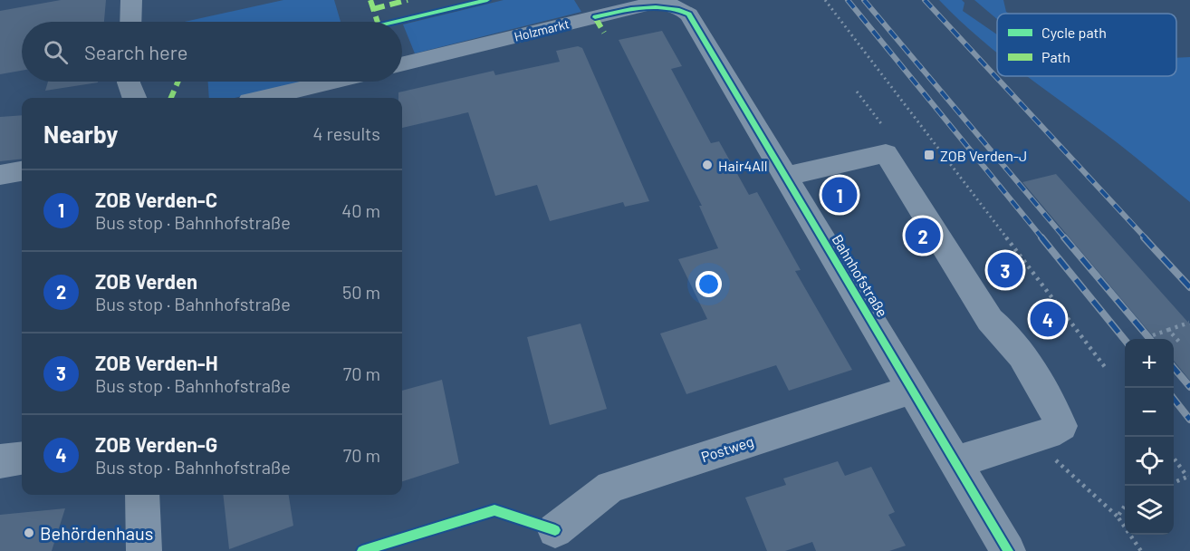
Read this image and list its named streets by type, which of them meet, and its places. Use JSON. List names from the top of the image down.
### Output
{
  "streets": {
    "street": ["Holzmarkt", "Bahnhofstraße", "Postweg"]
  },
  "crossings": [
    ["Holzmarkt", "Bahnhofstraße"],
    ["Bahnhofstraße", "Postweg"]
  ],
  "places": {
    "transit": ["ZOB Verden-J"],
    "other": ["Hair4All", "Behördenhaus"]
  },
  "legend": ["Cycle path", "Path"],
  "page": {
    "search": "Search here",
    "heading": ["Nearby", "4 results"],
    "list": [
      {
        "mark": "1",
        "name": "ZOB Verden-C",
        "note": "Bus stop · Bahnhofstraße",
        "value": "40 m"
      },
      {
        "mark": "2",
        "name": "ZOB Verden",
        "note": "Bus stop · Bahnhofstraße",
        "value": "50 m"
      },
      {
        "mark": "3",
        "name": "ZOB Verden-H",
        "note": "Bus stop · Bahnhofstraße",
        "value": "70 m"
      },
      {
        "mark": "4",
        "name": "ZOB Verden-G",
        "note": "Bus stop · Bahnhofstraße",
        "value": "70 m"
      }
    ],
    "pins": [
      "1",
      "2",
      "3",
      "4"
    ],
    "map_buttons": ["+", "−"]
  }
}
